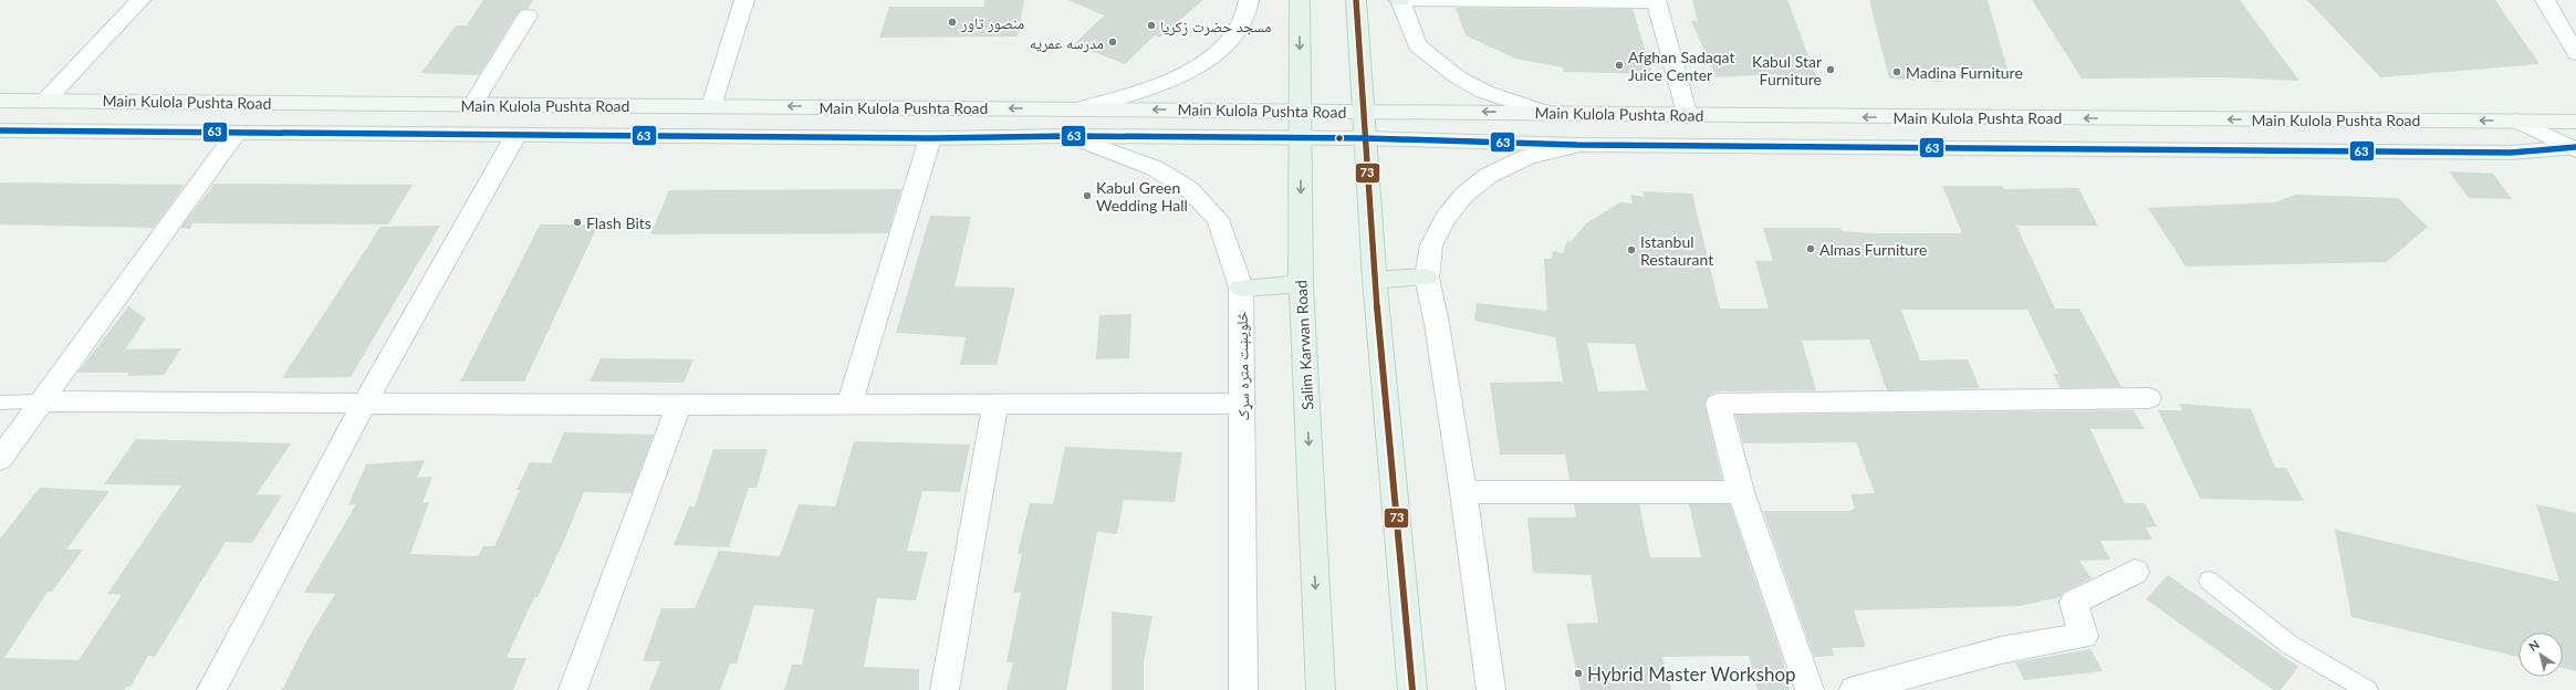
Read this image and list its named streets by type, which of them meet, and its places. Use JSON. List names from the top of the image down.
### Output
{
  "streets": {
    "main road": ["Main Kulola Pushta Road", "Salim Karwan Road"],
    "street": ["څلویښت متره سړک"]
  },
  "crossings": [
    ["Main Kulola Pushta Road", "Salim Karwan Road"],
    ["Main Kulola Pushta Road", "څلویښت متره سړک"]
  ],
  "places": [
    "منصور تاور",
    "مسجد حضرت زکریا",
    "مدرسه عمریه",
    "Afghan Sadaqat Juice Center",
    "Kabul Star Furniture",
    "Madina Furniture",
    "Kabul Green Wedding Hall",
    "Flash Bits",
    "Almas Furniture",
    "Istanbul Restaurant",
    "Hybrid Master Workshop"
  ],
  "lines": ["transit line 73", "transit line 63"],
  "north": "top left"
}
